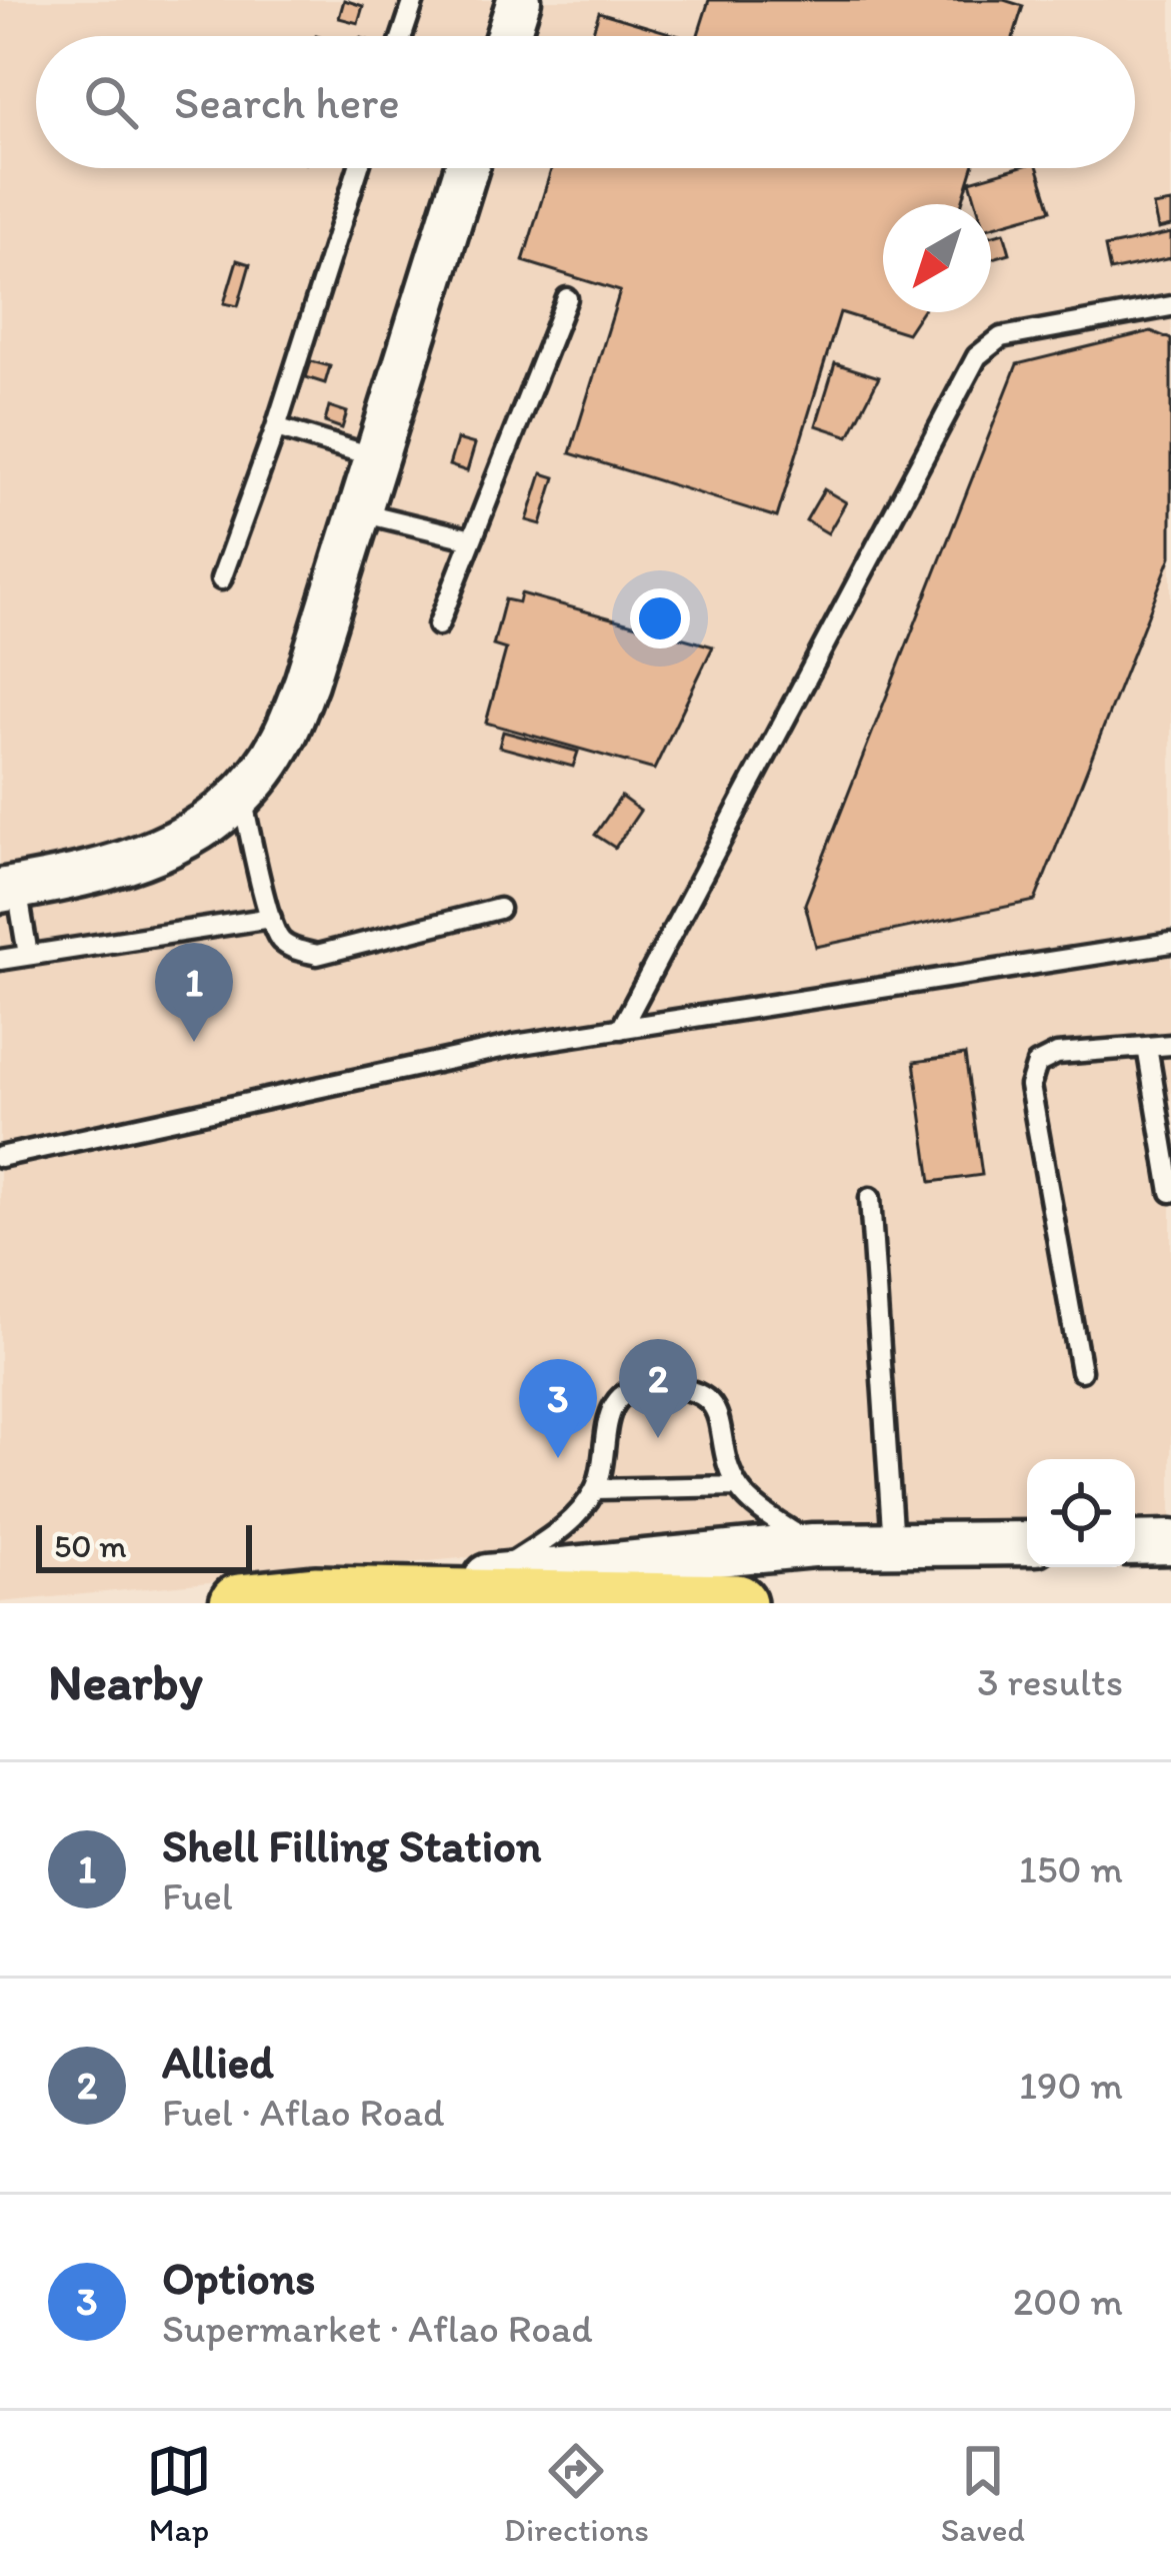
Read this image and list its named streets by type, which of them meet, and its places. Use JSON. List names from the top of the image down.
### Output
{
  "scale_bar": "50 m",
  "north": "bottom left",
  "page": {
    "search": "Search here",
    "pins": ["1", "2", "3"],
    "scale": "50 m",
    "heading": ["Nearby", "3 results"],
    "list": [
      {
        "mark": "1",
        "name": "Shell Filling Station",
        "note": "Fuel",
        "value": "150 m"
      },
      {
        "mark": "2",
        "name": "Allied",
        "note": "Fuel · Aflao Road",
        "value": "190 m"
      },
      {
        "mark": "3",
        "name": "Options",
        "note": "Supermarket · Aflao Road",
        "value": "200 m"
      }
    ],
    "nav": ["Map", "Directions", "Saved"]
  }
}
